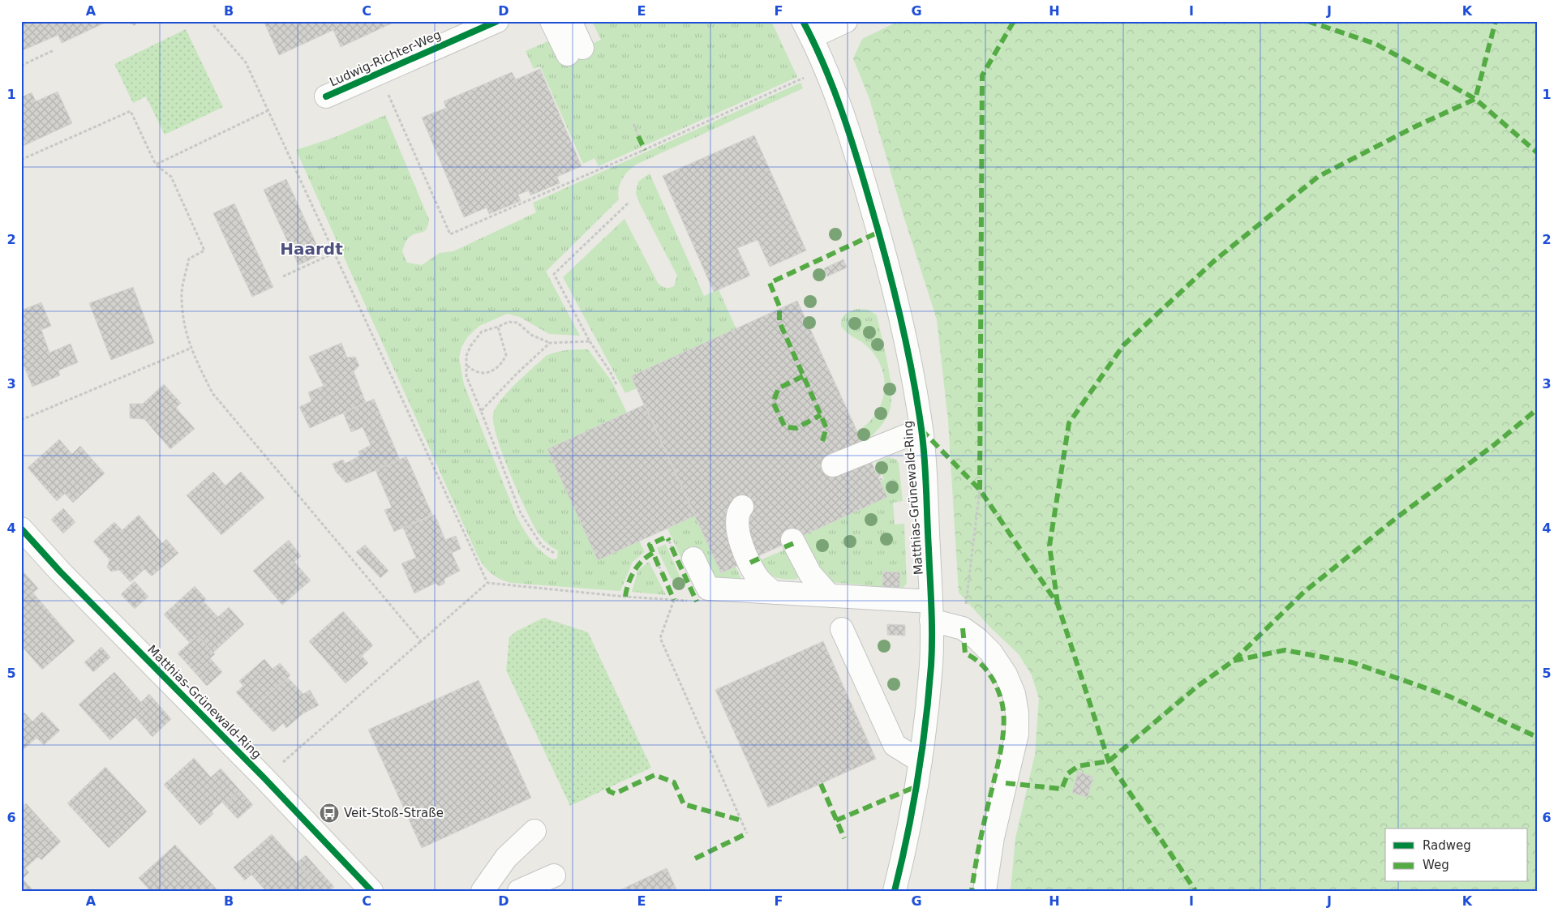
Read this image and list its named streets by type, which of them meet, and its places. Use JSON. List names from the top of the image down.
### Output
{
  "streets": {
    "street": ["Ludwig-Richter-Weg", "Matthias-Grünewald-Ring"]
  },
  "districts": ["Haardt"],
  "places": {
    "bus stop": ["Veit-Stoß-Straße"]
  },
  "legend": ["Radweg", "Weg"],
  "grid": {
    "columns": [
      "A",
      "B",
      "C",
      "D",
      "E",
      "F",
      "G",
      "H",
      "I",
      "J",
      "K"
    ],
    "rows": [
      "1",
      "2",
      "3",
      "4",
      "5",
      "6"
    ]
  }
}
